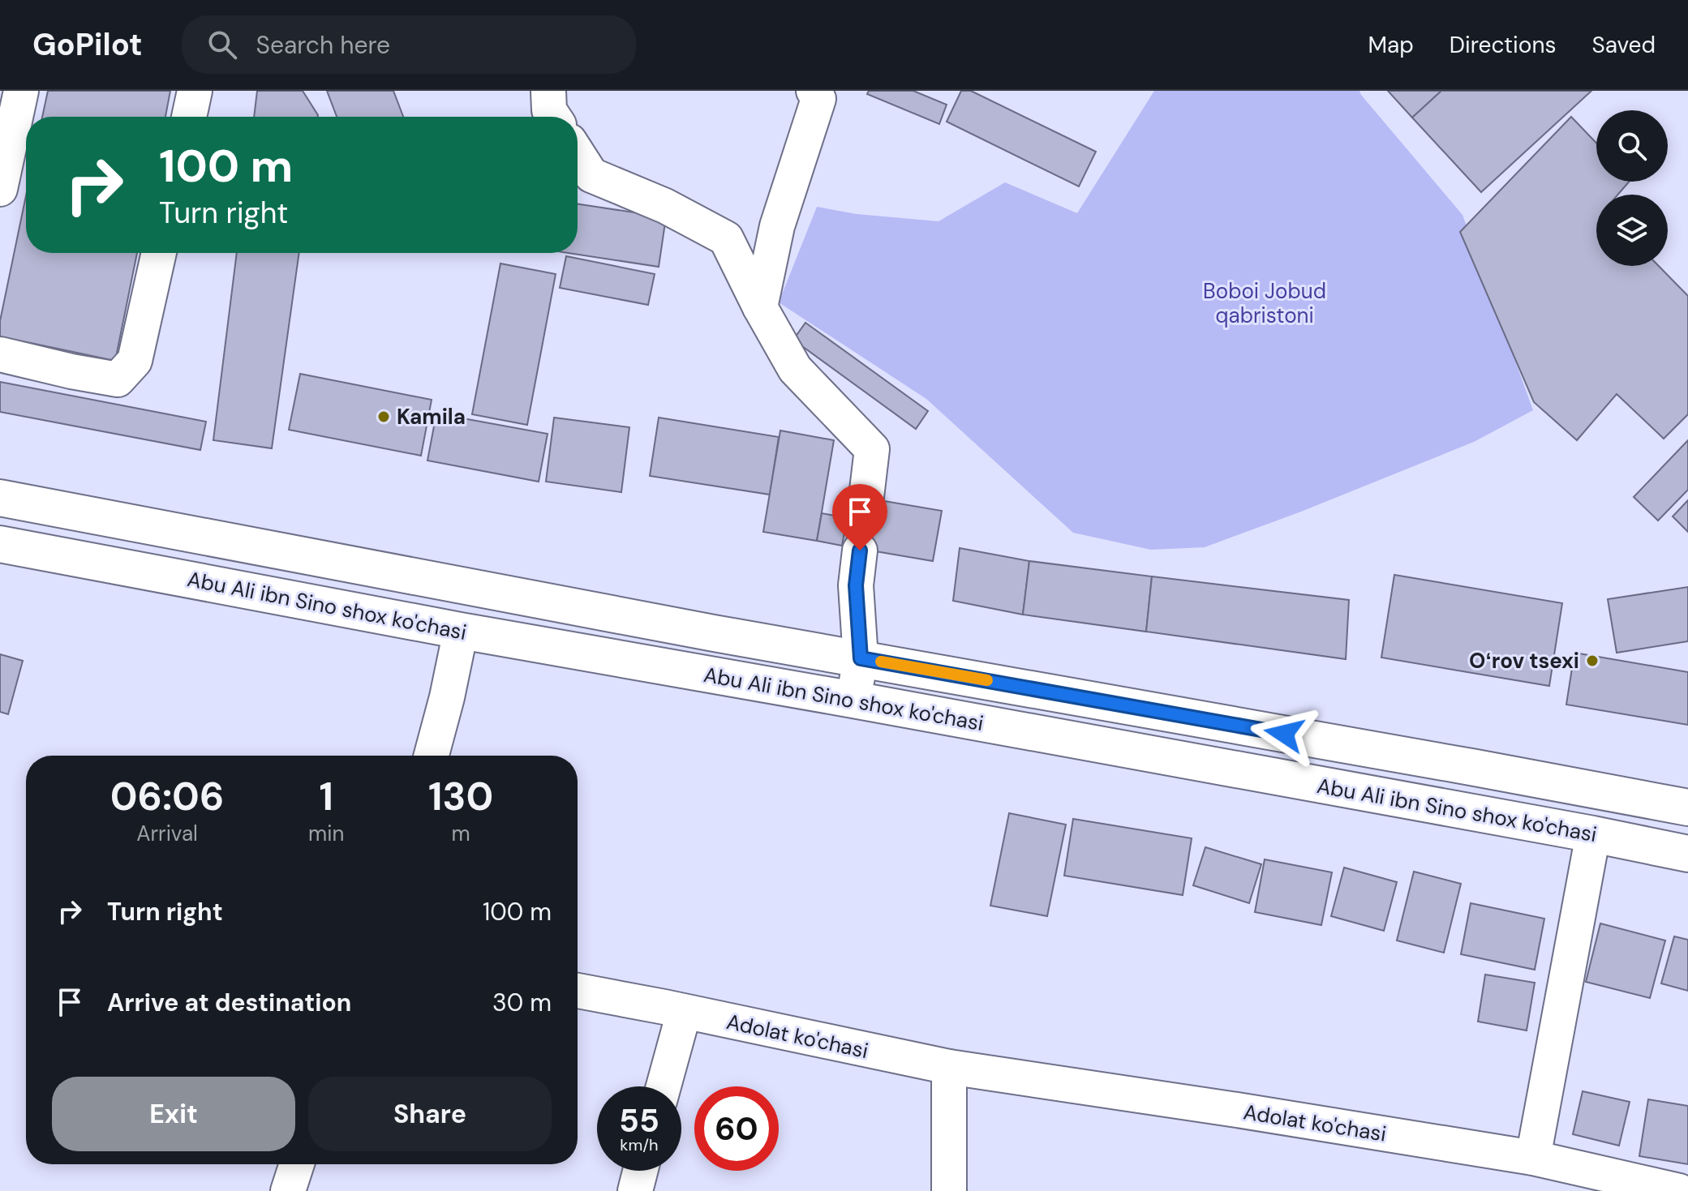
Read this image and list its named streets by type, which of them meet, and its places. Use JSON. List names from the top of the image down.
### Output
{
  "streets": {
    "main road": ["Abu Ali ibn Sino shox ko'chasi"],
    "street": ["Adolat ko'chasi"]
  },
  "parks": ["Boboi Jobud qabristoni"],
  "places": ["Kamila", "Oʻrov tsexi"],
  "page": {
    "header": "GoPilot",
    "search": "Search here",
    "nav": ["Map", "Directions", "Saved"],
    "turn": ["100 m", "Turn right"],
    "eta": [
      "06:06",
      "Arrival",
      "1",
      "min",
      "130",
      "m"
    ],
    "list": [
      {
        "name": "Turn right",
        "value": "100 m"
      },
      {
        "name": "Arrive at destination",
        "value": "30 m"
      }
    ],
    "buttons": ["Exit", "Share"],
    "speed": "55 km/h",
    "limit": "60"
  }
}
